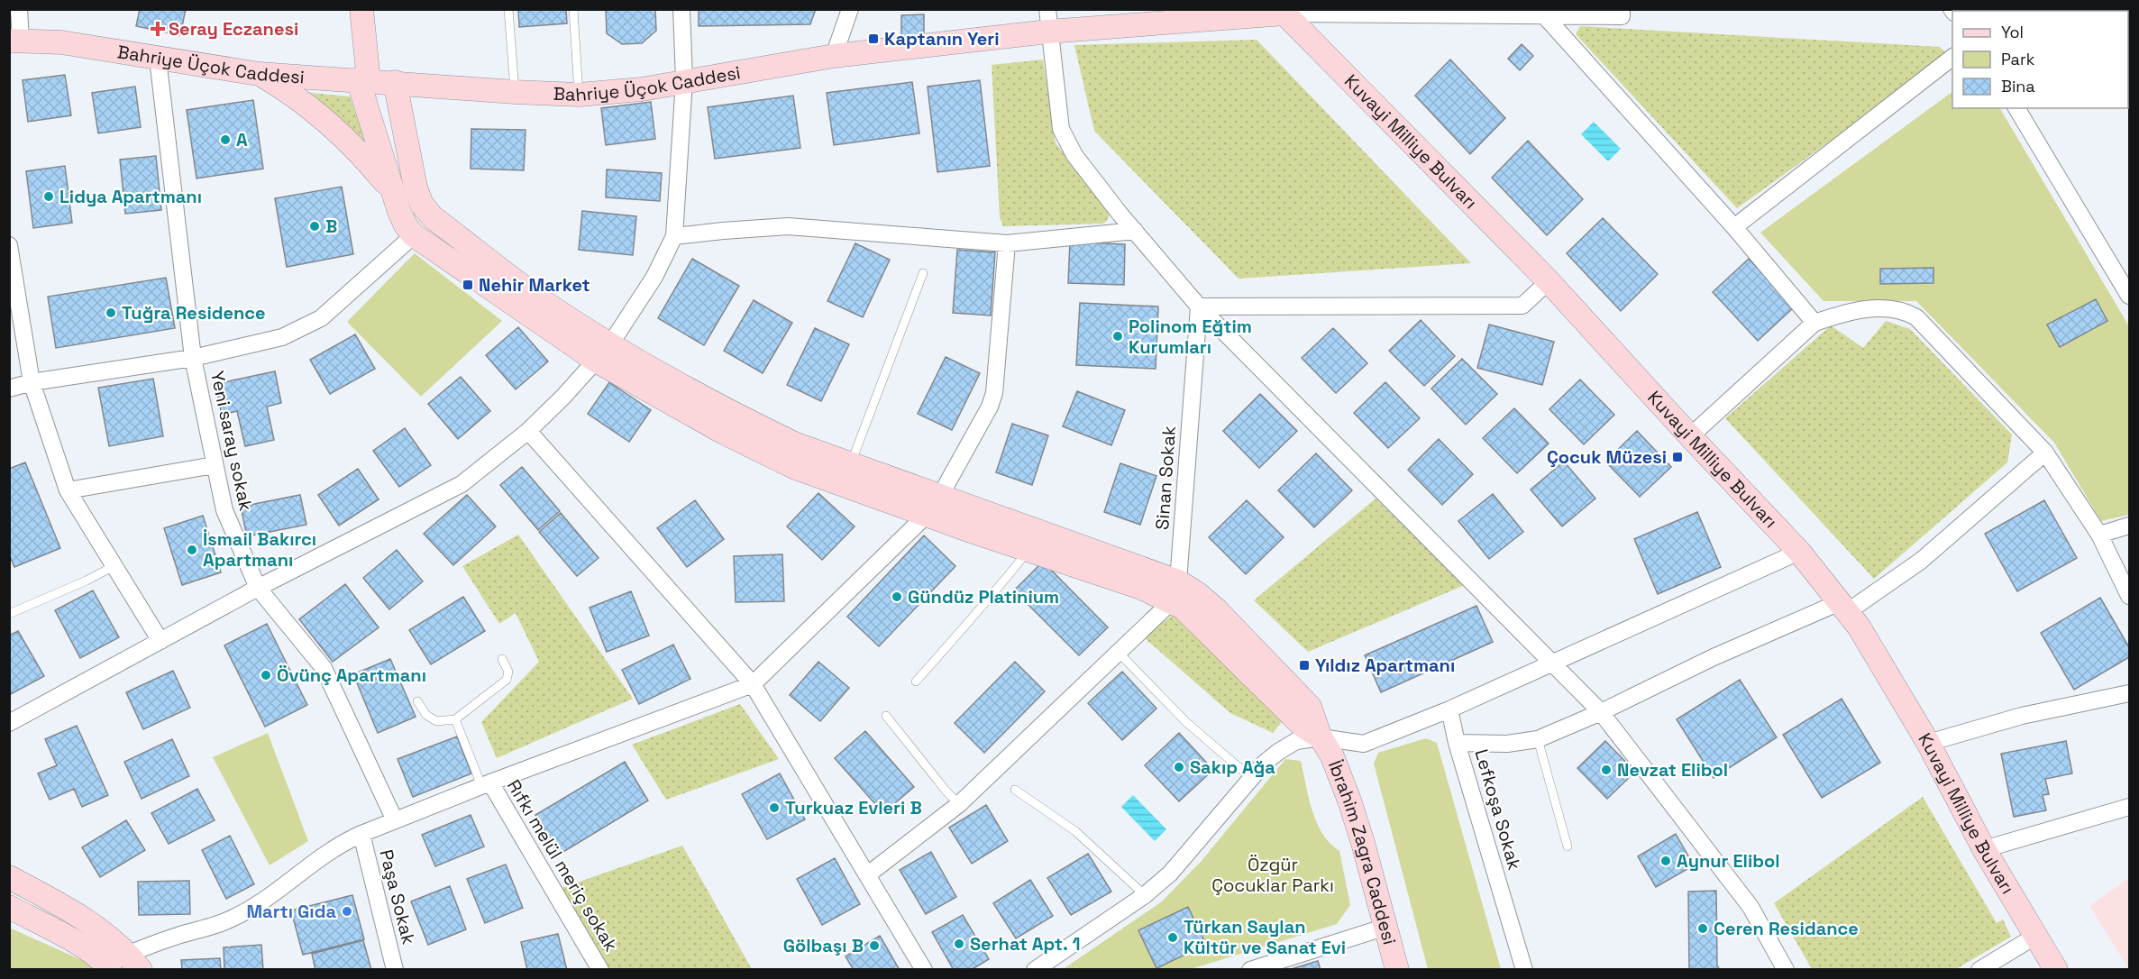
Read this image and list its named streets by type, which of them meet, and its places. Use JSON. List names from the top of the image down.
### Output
{
  "streets": {
    "main road": ["Bahriye Üçok Caddesi", "Kuvayi Milliye Bulvarı", "İbrahim Zagra Caddesi"],
    "street": [
      "Yeni saray sokak",
      "Sinan Sokak",
      "Lefkoşa Sokak",
      "Rıfkı melül meriç sokak",
      "Paşa Sokak"
    ]
  },
  "crossings": [
    ["Bahriye Üçok Caddesi", "Kuvayi Milliye Bulvarı"],
    ["Bahriye Üçok Caddesi", "Yeni saray sokak"],
    ["Kuvayi Milliye Bulvarı", "Lefkoşa Sokak"],
    ["Sinan Sokak", "İbrahim Zagra Caddesi"]
  ],
  "parks": ["Özgür Çocuklar Parkı"],
  "places": {
    "health": ["Seray Eczanesi"],
    "transit": [
      "Kaptanın Yeri",
      "Nehir Market",
      "Çocuk Müzesi",
      "Yıldız Apartmanı"
    ],
    "other": [
      "A",
      "Lidya Apartmanı",
      "B",
      "Tuğra Residence",
      "Polinom Eğtim Kurumları",
      "İsmail Bakırcı Apartmanı",
      "Gündüz Platinium",
      "Övünç Apartmanı",
      "Sakıp Ağa",
      "Nevzat Elibol",
      "Turkuaz Evleri B",
      "Aynur Elibol",
      "Martı Gıda",
      "Ceren Residance",
      "Türkan Saylan Kültür ve Sanat Evi",
      "Serhat Apt. 1",
      "Gölbaşı B"
    ]
  },
  "legend": ["Yol", "Park", "Bina"]
}
